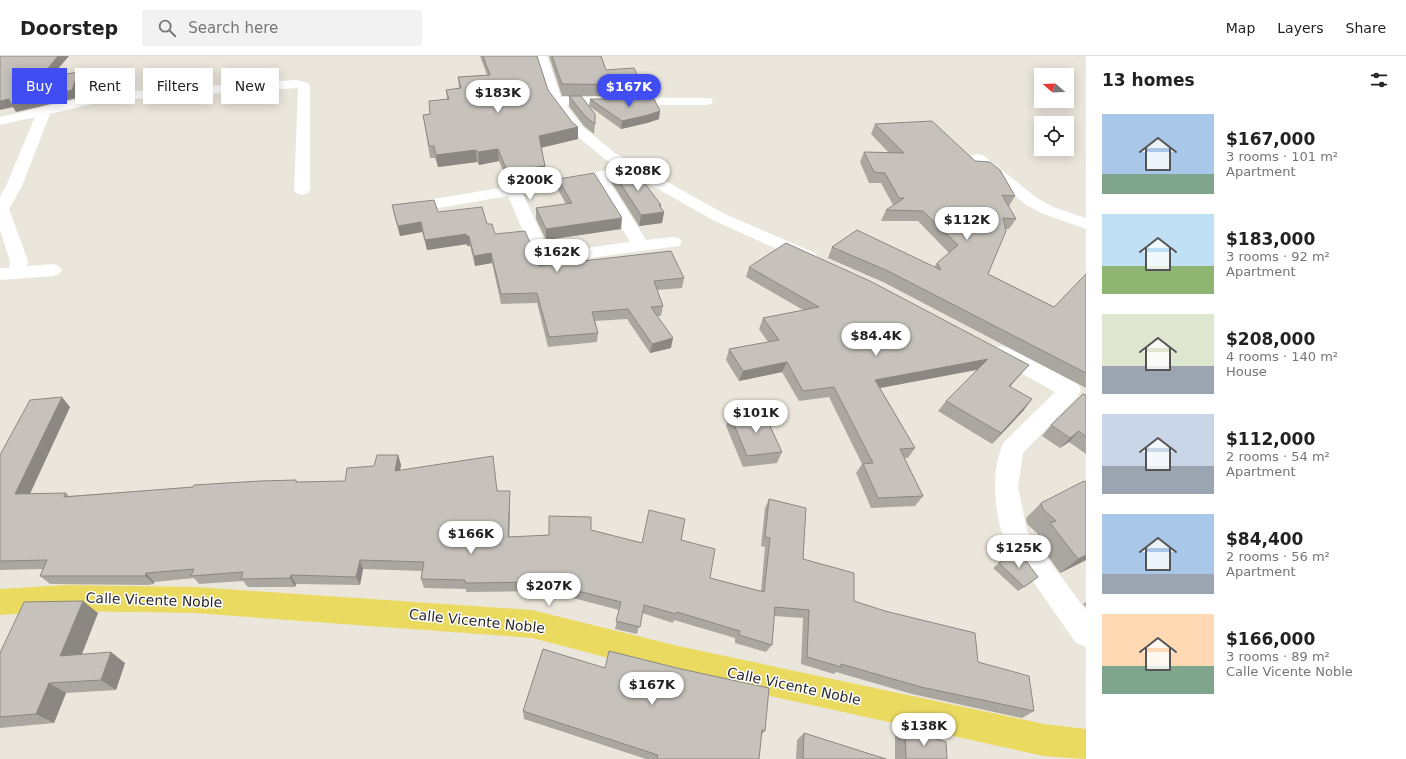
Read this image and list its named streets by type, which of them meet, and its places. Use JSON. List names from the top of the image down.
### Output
{
  "streets": {
    "main road": ["Calle Vicente Noble"]
  },
  "north": "left",
  "page": {
    "header": "Doorstep",
    "search": "Search here",
    "nav": ["Map", "Layers", "Share"],
    "heading": "13 homes",
    "chip": [
      "Buy",
      "Rent",
      "Filters",
      "New"
    ],
    "price": [
      "$167K",
      "$183K",
      "$208K",
      "$200K",
      "$112K",
      "$162K",
      "$84.4K",
      "$101K",
      "$166K",
      "$125K",
      "$207K",
      "$167K",
      "$138K"
    ],
    "list": [
      {
        "name": "$167,000",
        "note": "3 rooms · 101 m² · Apartment"
      },
      {
        "name": "$183,000",
        "note": "3 rooms · 92 m² · Apartment"
      },
      {
        "name": "$208,000",
        "note": "4 rooms · 140 m² · House"
      },
      {
        "name": "$112,000",
        "note": "2 rooms · 54 m² · Apartment"
      },
      {
        "name": "$84,400",
        "note": "2 rooms · 56 m² · Apartment"
      },
      {
        "name": "$166,000",
        "note": "3 rooms · 89 m² · Calle Vicente Noble"
      }
    ]
  }
}
